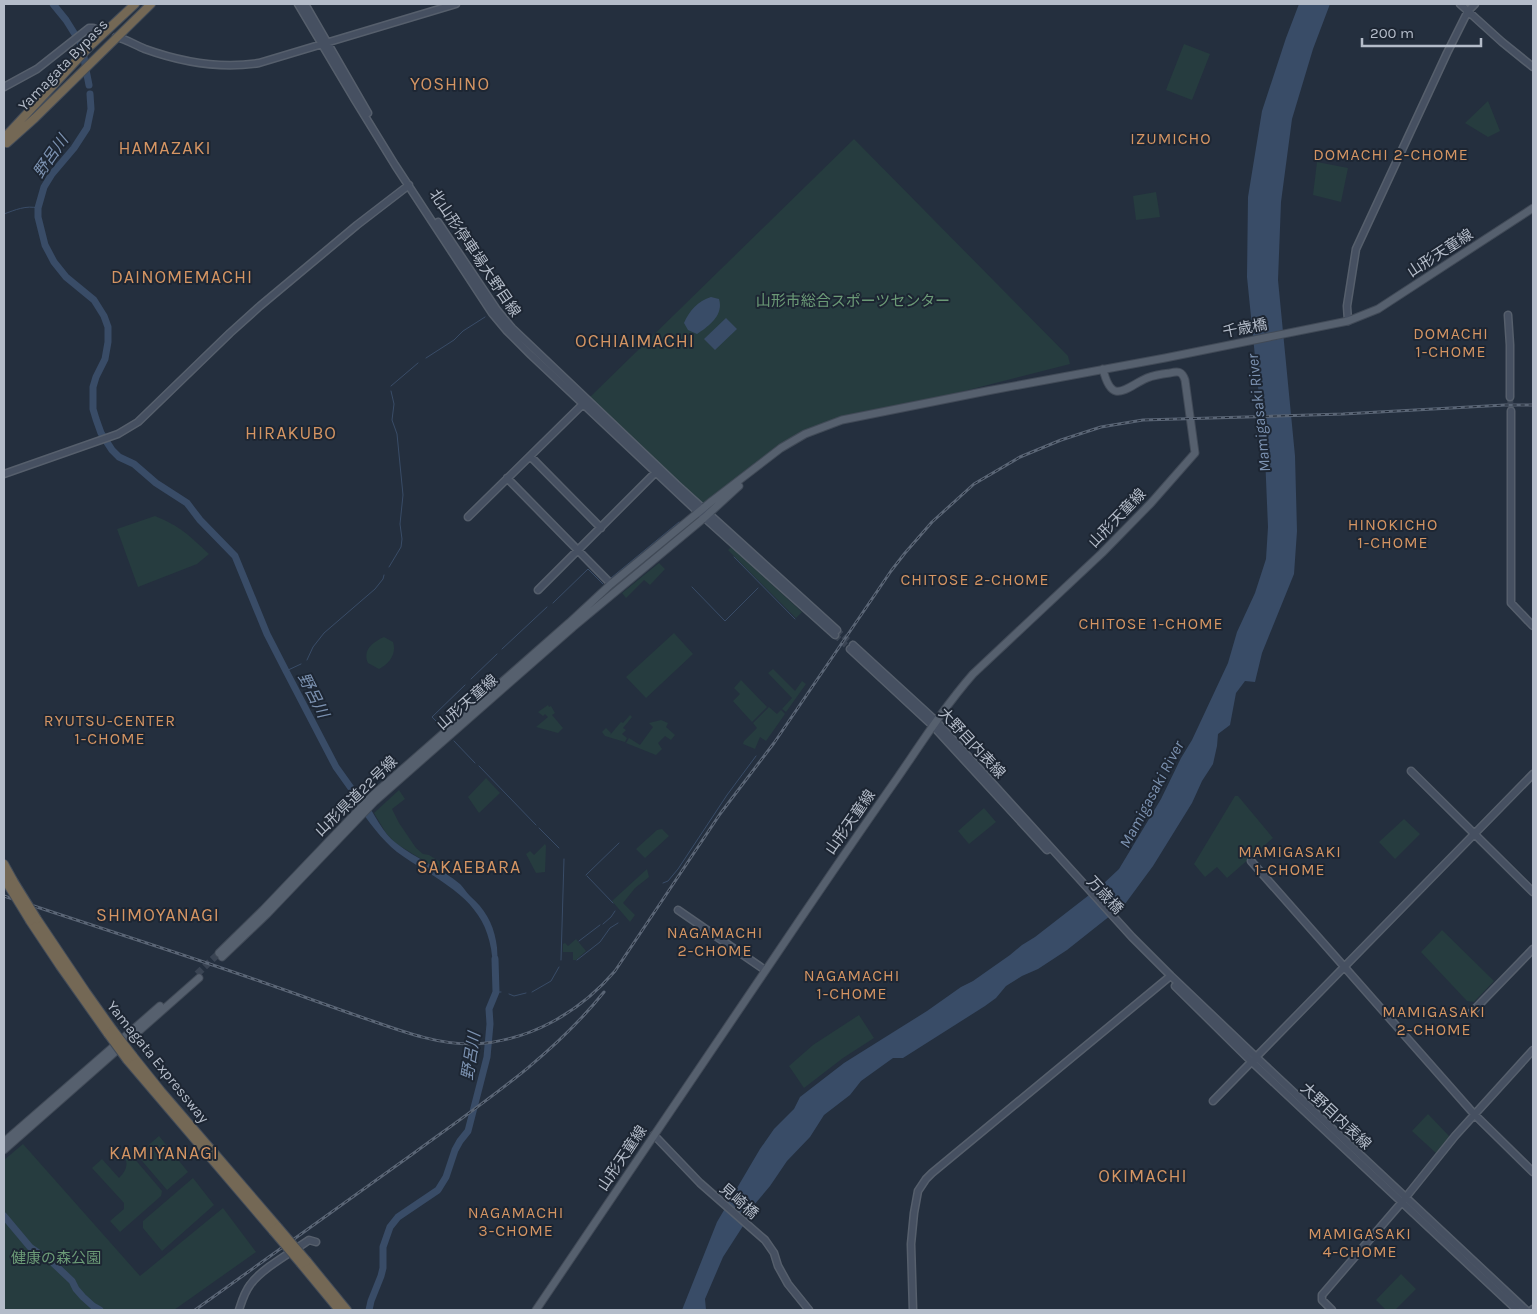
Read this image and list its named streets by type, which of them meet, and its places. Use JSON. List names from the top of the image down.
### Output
{
  "streets": {
    "highway": ["Yamagata Bypass", "Yamagata Expressway"],
    "main road": ["山形天童線", "千歳橋", "山形県道22号線"],
    "street": [
      "北山形停車場大野目線",
      "大野目内表線",
      "万歳橋",
      "見崎橋"
    ]
  },
  "crossings": [
    ["北山形停車場大野目線", "山形天童線"],
    ["山形天童線", "千歳橋"],
    ["山形天童線", "大野目内表線"],
    ["山形天童線", "山形県道22号線"],
    ["山形天童線", "見崎橋"],
    ["大野目内表線", "万歳橋"]
  ],
  "districts": [
    "YOSHINO",
    "IZUMICHO",
    "HAMAZAKI",
    "DOMACHI 2-CHOME",
    "DAINOMEMACHI",
    "DOMACHI 1-CHOME",
    "OCHIAIMACHI",
    "HIRAKUBO",
    "HINOKICHO 1-CHOME",
    "CHITOSE 2-CHOME",
    "CHITOSE 1-CHOME",
    "RYUTSU-CENTER 1-CHOME",
    "MAMIGASAKI 1-CHOME",
    "SAKAEBARA",
    "SHIMOYANAGI",
    "NAGAMACHI 2-CHOME",
    "NAGAMACHI 1-CHOME",
    "MAMIGASAKI 2-CHOME",
    "KAMIYANAGI",
    "OKIMACHI",
    "NAGAMACHI 3-CHOME",
    "MAMIGASAKI 4-CHOME"
  ],
  "water": ["野呂川", "Mamigasaki River"],
  "parks": ["山形市総合スポーツセンター", "健康の森公園"],
  "scale_bar": "200 m"
}
